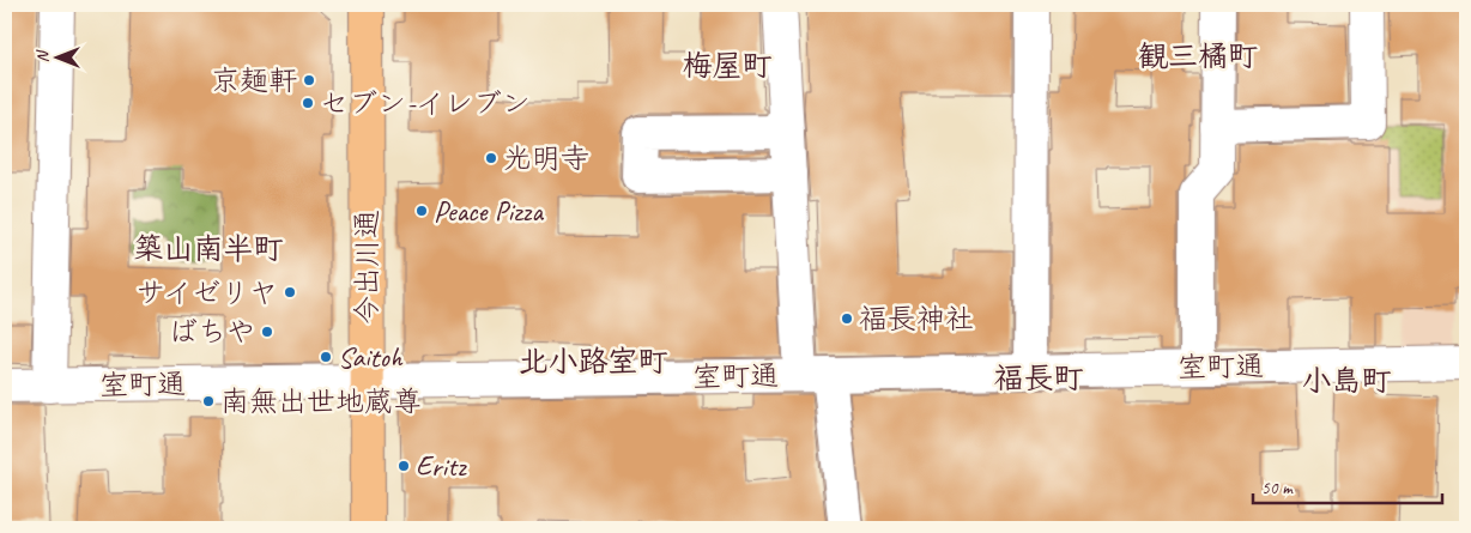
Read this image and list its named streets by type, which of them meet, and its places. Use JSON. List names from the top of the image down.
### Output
{
  "streets": {
    "main road": ["今出川通"],
    "street": ["室町通"]
  },
  "crossings": [
    ["今出川通", "室町通"]
  ],
  "districts": [
    "観三橘町",
    "梅屋町",
    "築山南半町",
    "北小路室町",
    "福長町",
    "小島町"
  ],
  "places": [
    "京麺軒",
    "セブン-イレブン",
    "光明寺",
    "Peace Pizza",
    "サイゼリヤ",
    "福長神社",
    "ばちや",
    "Saitoh",
    "南無出世地蔵尊",
    "Eritz"
  ],
  "scale_bar": "50 m",
  "north": "left"
}
